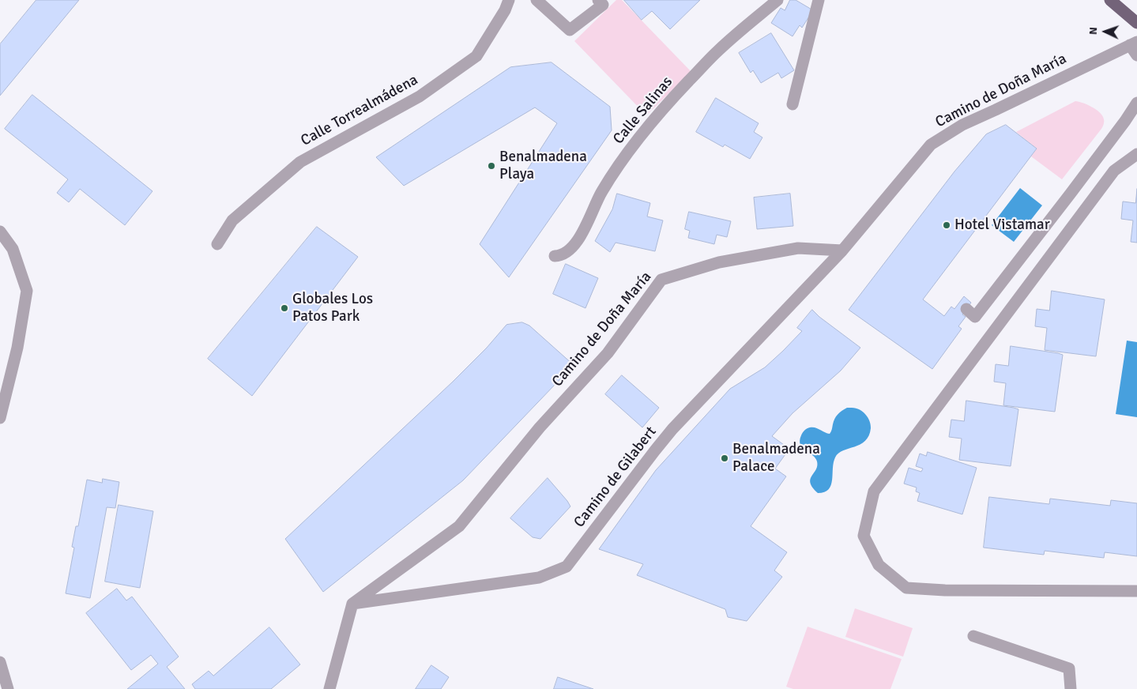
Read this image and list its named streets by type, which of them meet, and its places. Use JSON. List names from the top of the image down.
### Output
{
  "streets": {
    "street": [
      "Camino de Doña María",
      "Calle Torrealmádena",
      "Calle Salinas",
      "Camino de Gilabert"
    ]
  },
  "crossings": [
    ["Camino de Doña María", "Camino de Gilabert"]
  ],
  "places": [
    "Benalmadena Playa",
    "Hotel Vistamar",
    "Globales Los Patos Park",
    "Benalmadena Palace"
  ],
  "north": "left"
}
